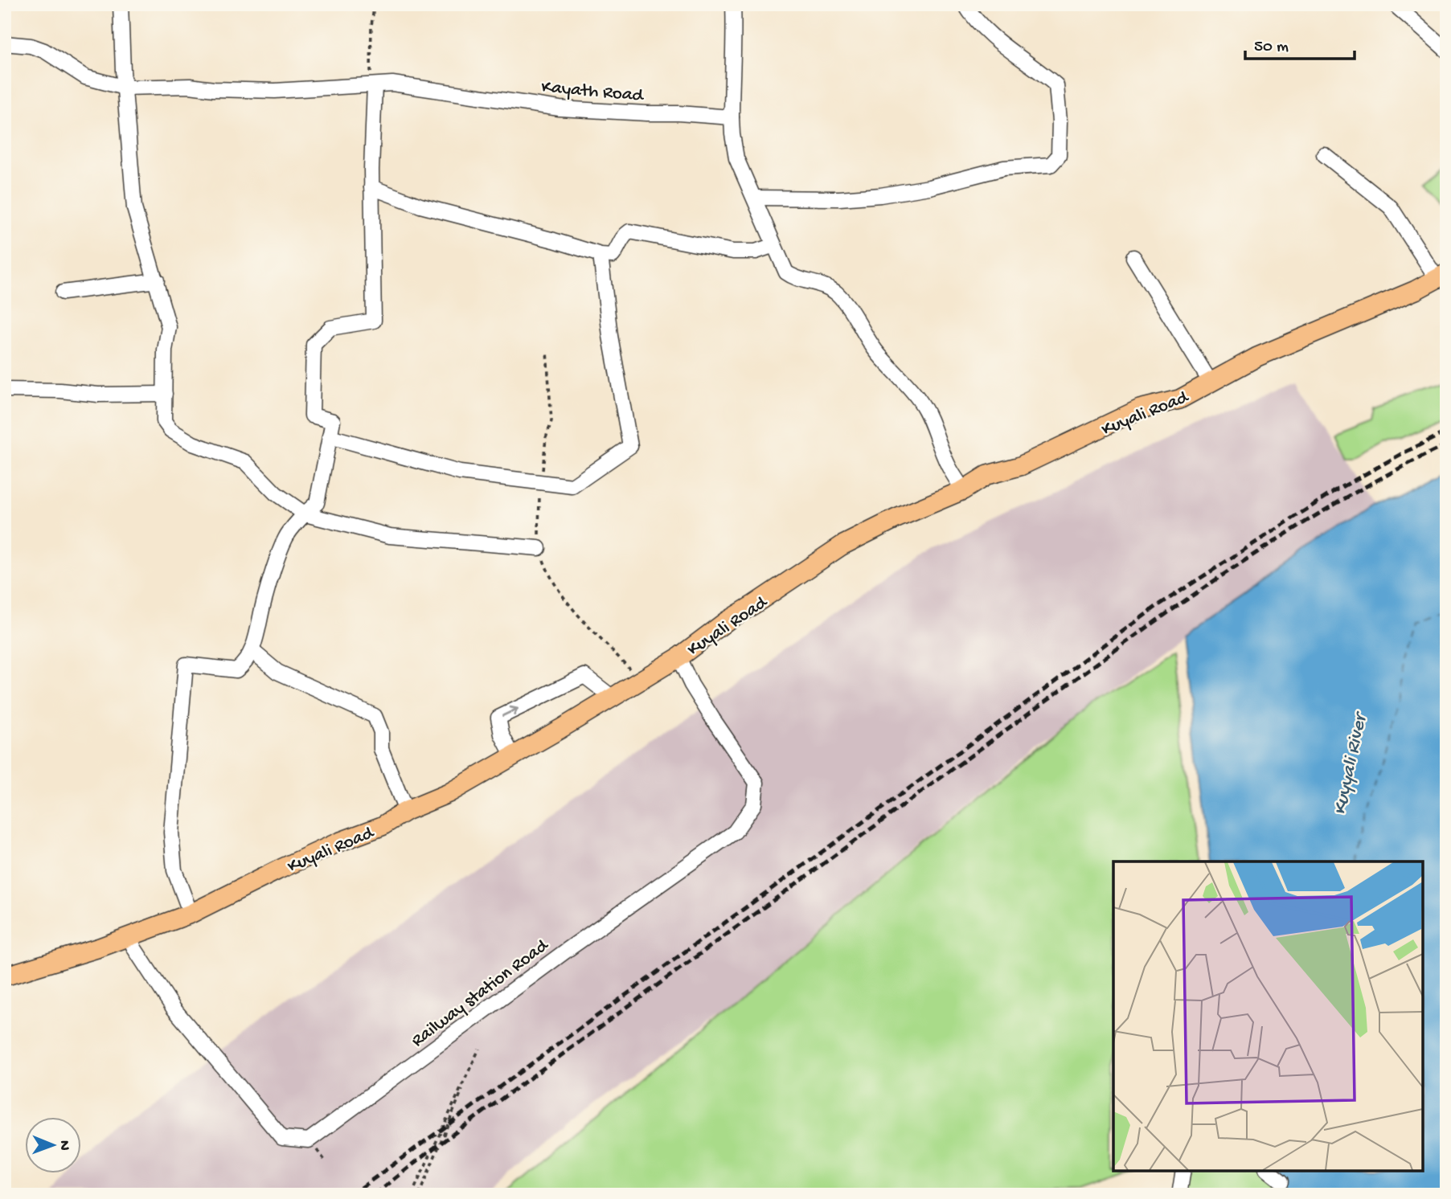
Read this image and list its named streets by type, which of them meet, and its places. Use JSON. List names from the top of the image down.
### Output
{
  "streets": {
    "main road": ["Kuyali Road"],
    "street": ["Kayath Road", "Railway station Road"]
  },
  "crossings": [
    ["Kuyali Road", "Railway station Road"]
  ],
  "water": ["Kuyyali River"],
  "scale_bar": "50 m",
  "north": "right"
}
